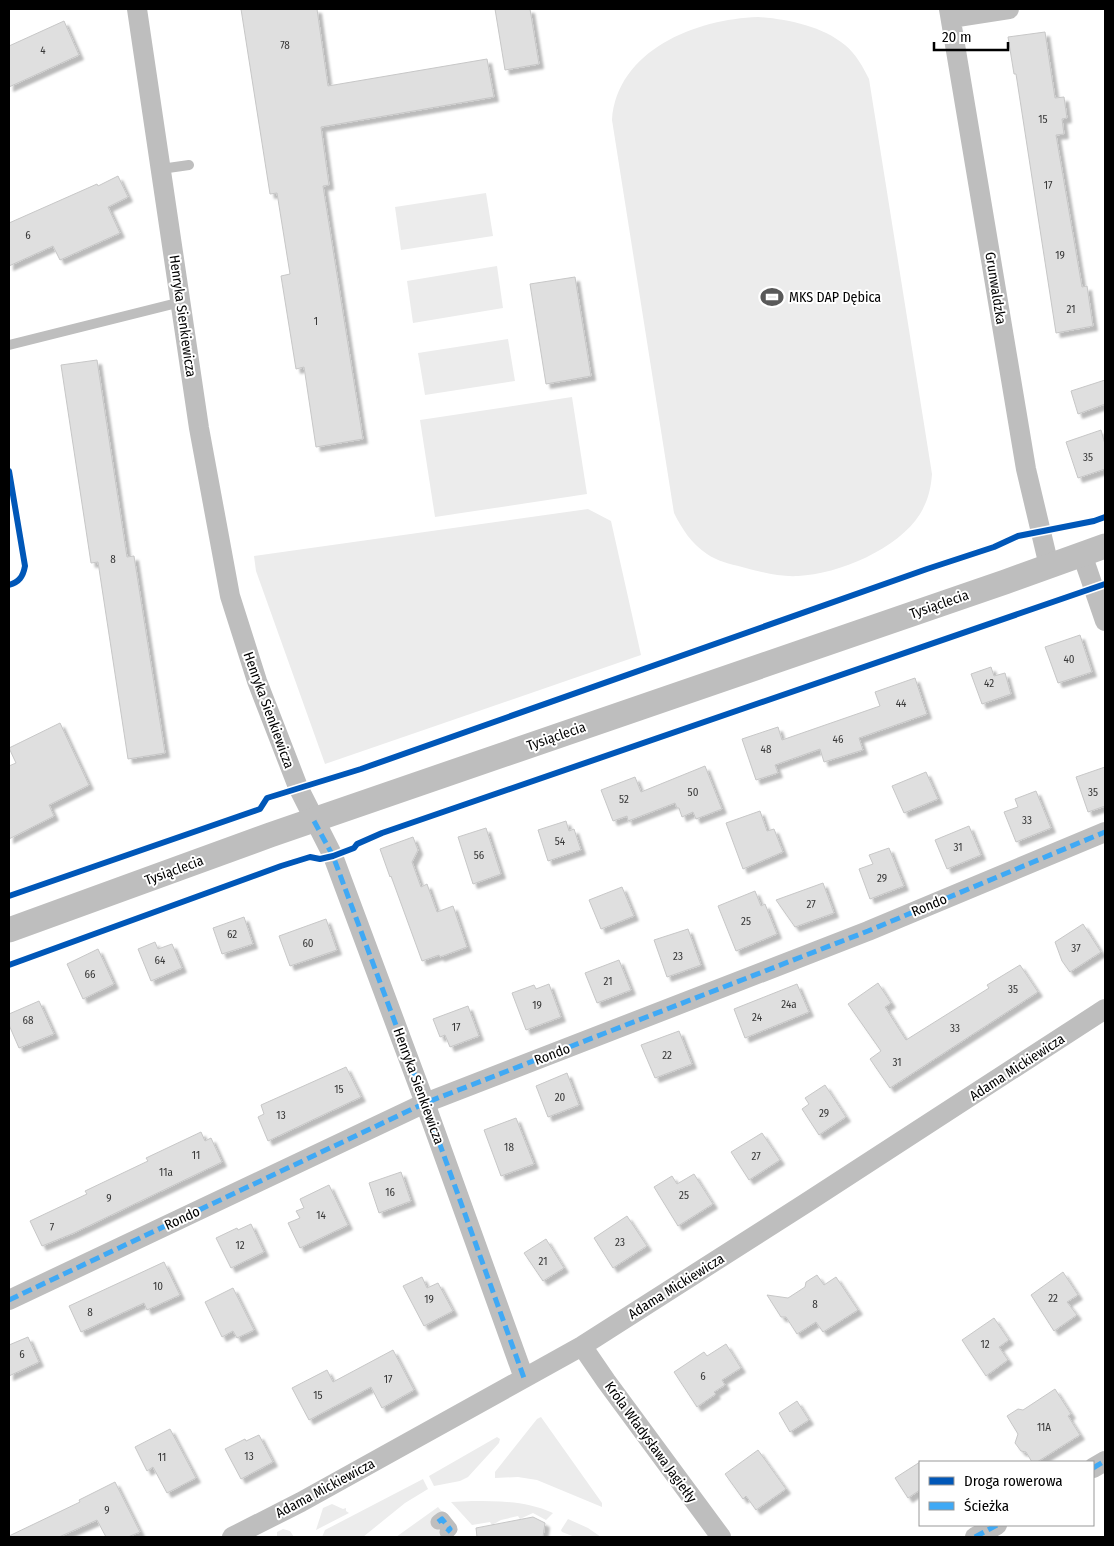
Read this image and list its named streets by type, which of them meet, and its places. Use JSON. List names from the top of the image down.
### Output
{
  "streets": {
    "street": [
      "Grunwaldzka",
      "Henryka Sienkiewicza",
      "Tysiąclecia",
      "Rondo",
      "Adama Mickiewicza",
      "Króla Władysława Jagiełły"
    ]
  },
  "crossings": [
    ["Grunwaldzka", "Tysiąclecia"],
    ["Henryka Sienkiewicza", "Tysiąclecia"],
    ["Henryka Sienkiewicza", "Rondo"],
    ["Henryka Sienkiewicza", "Adama Mickiewicza"],
    ["Adama Mickiewicza", "Króla Władysława Jagiełły"]
  ],
  "places": {
    "sports": ["MKS DAP Dębica"]
  },
  "house_numbers": [
    "78",
    "4",
    "15",
    "17",
    "6",
    "19",
    "21",
    "1",
    "35",
    "8",
    "40",
    "42",
    "44",
    "46",
    "48",
    "50",
    "35",
    "52",
    "33",
    "54",
    "31",
    "56",
    "29",
    "27",
    "25",
    "62",
    "60",
    "37",
    "23",
    "64",
    "66",
    "21",
    "35",
    "24a",
    "19",
    "24",
    "68",
    "17",
    "33",
    "22",
    "31",
    "15",
    "20",
    "29",
    "13",
    "18",
    "11",
    "27",
    "11a",
    "16",
    "25",
    "9",
    "14",
    "7",
    "23",
    "12",
    "21",
    "10",
    "22",
    "19",
    "8",
    "8",
    "12",
    "6",
    "6",
    "17",
    "15",
    "11A",
    "13",
    "11",
    "9"
  ],
  "legend": ["Droga rowerowa", "Ścieżka"],
  "scale_bar": "20 m"
}
